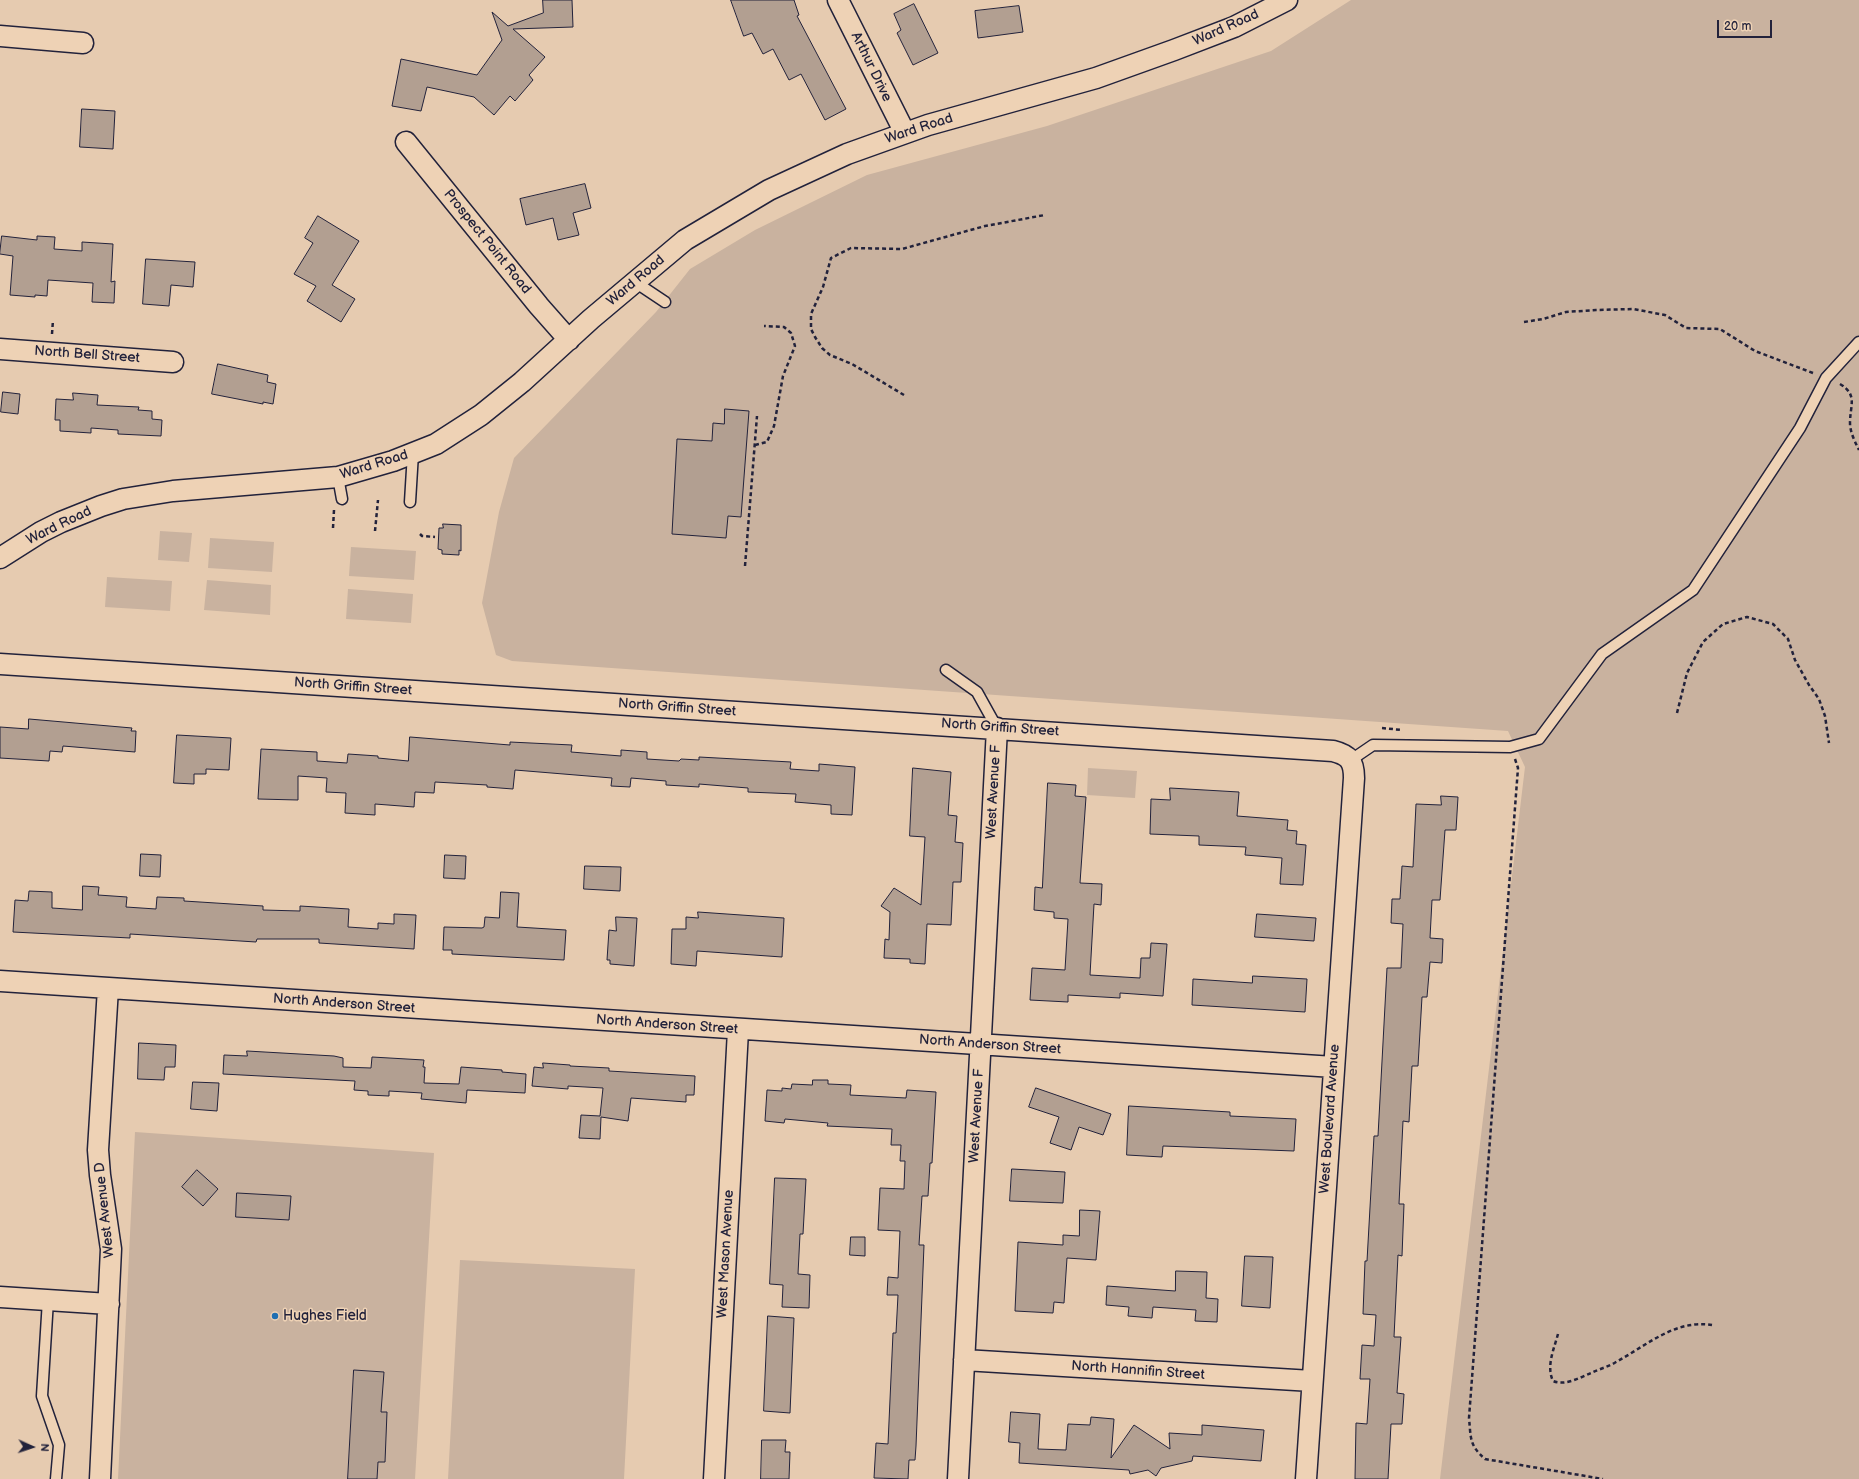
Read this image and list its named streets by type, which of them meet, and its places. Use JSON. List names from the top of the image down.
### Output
{
  "streets": {
    "street": [
      "Ward Road",
      "Arthur Drive",
      "Prospect Point Road",
      "North Bell Street",
      "North Griffin Street",
      "West Avenue F",
      "North Anderson Street",
      "West Boulevard Avenue",
      "West Avenue D",
      "West Mason Avenue",
      "North Hannifin Street"
    ]
  },
  "crossings": [
    ["Ward Road", "Arthur Drive"],
    ["Ward Road", "Prospect Point Road"],
    ["North Griffin Street", "West Avenue F"],
    ["North Griffin Street", "West Boulevard Avenue"],
    ["West Avenue F", "North Anderson Street"],
    ["West Avenue F", "North Hannifin Street"],
    ["North Anderson Street", "West Boulevard Avenue"],
    ["North Anderson Street", "West Avenue D"],
    ["North Anderson Street", "West Mason Avenue"],
    ["West Boulevard Avenue", "North Hannifin Street"]
  ],
  "places": ["Hughes Field"],
  "scale_bar": "20 m",
  "north": "right"
}
